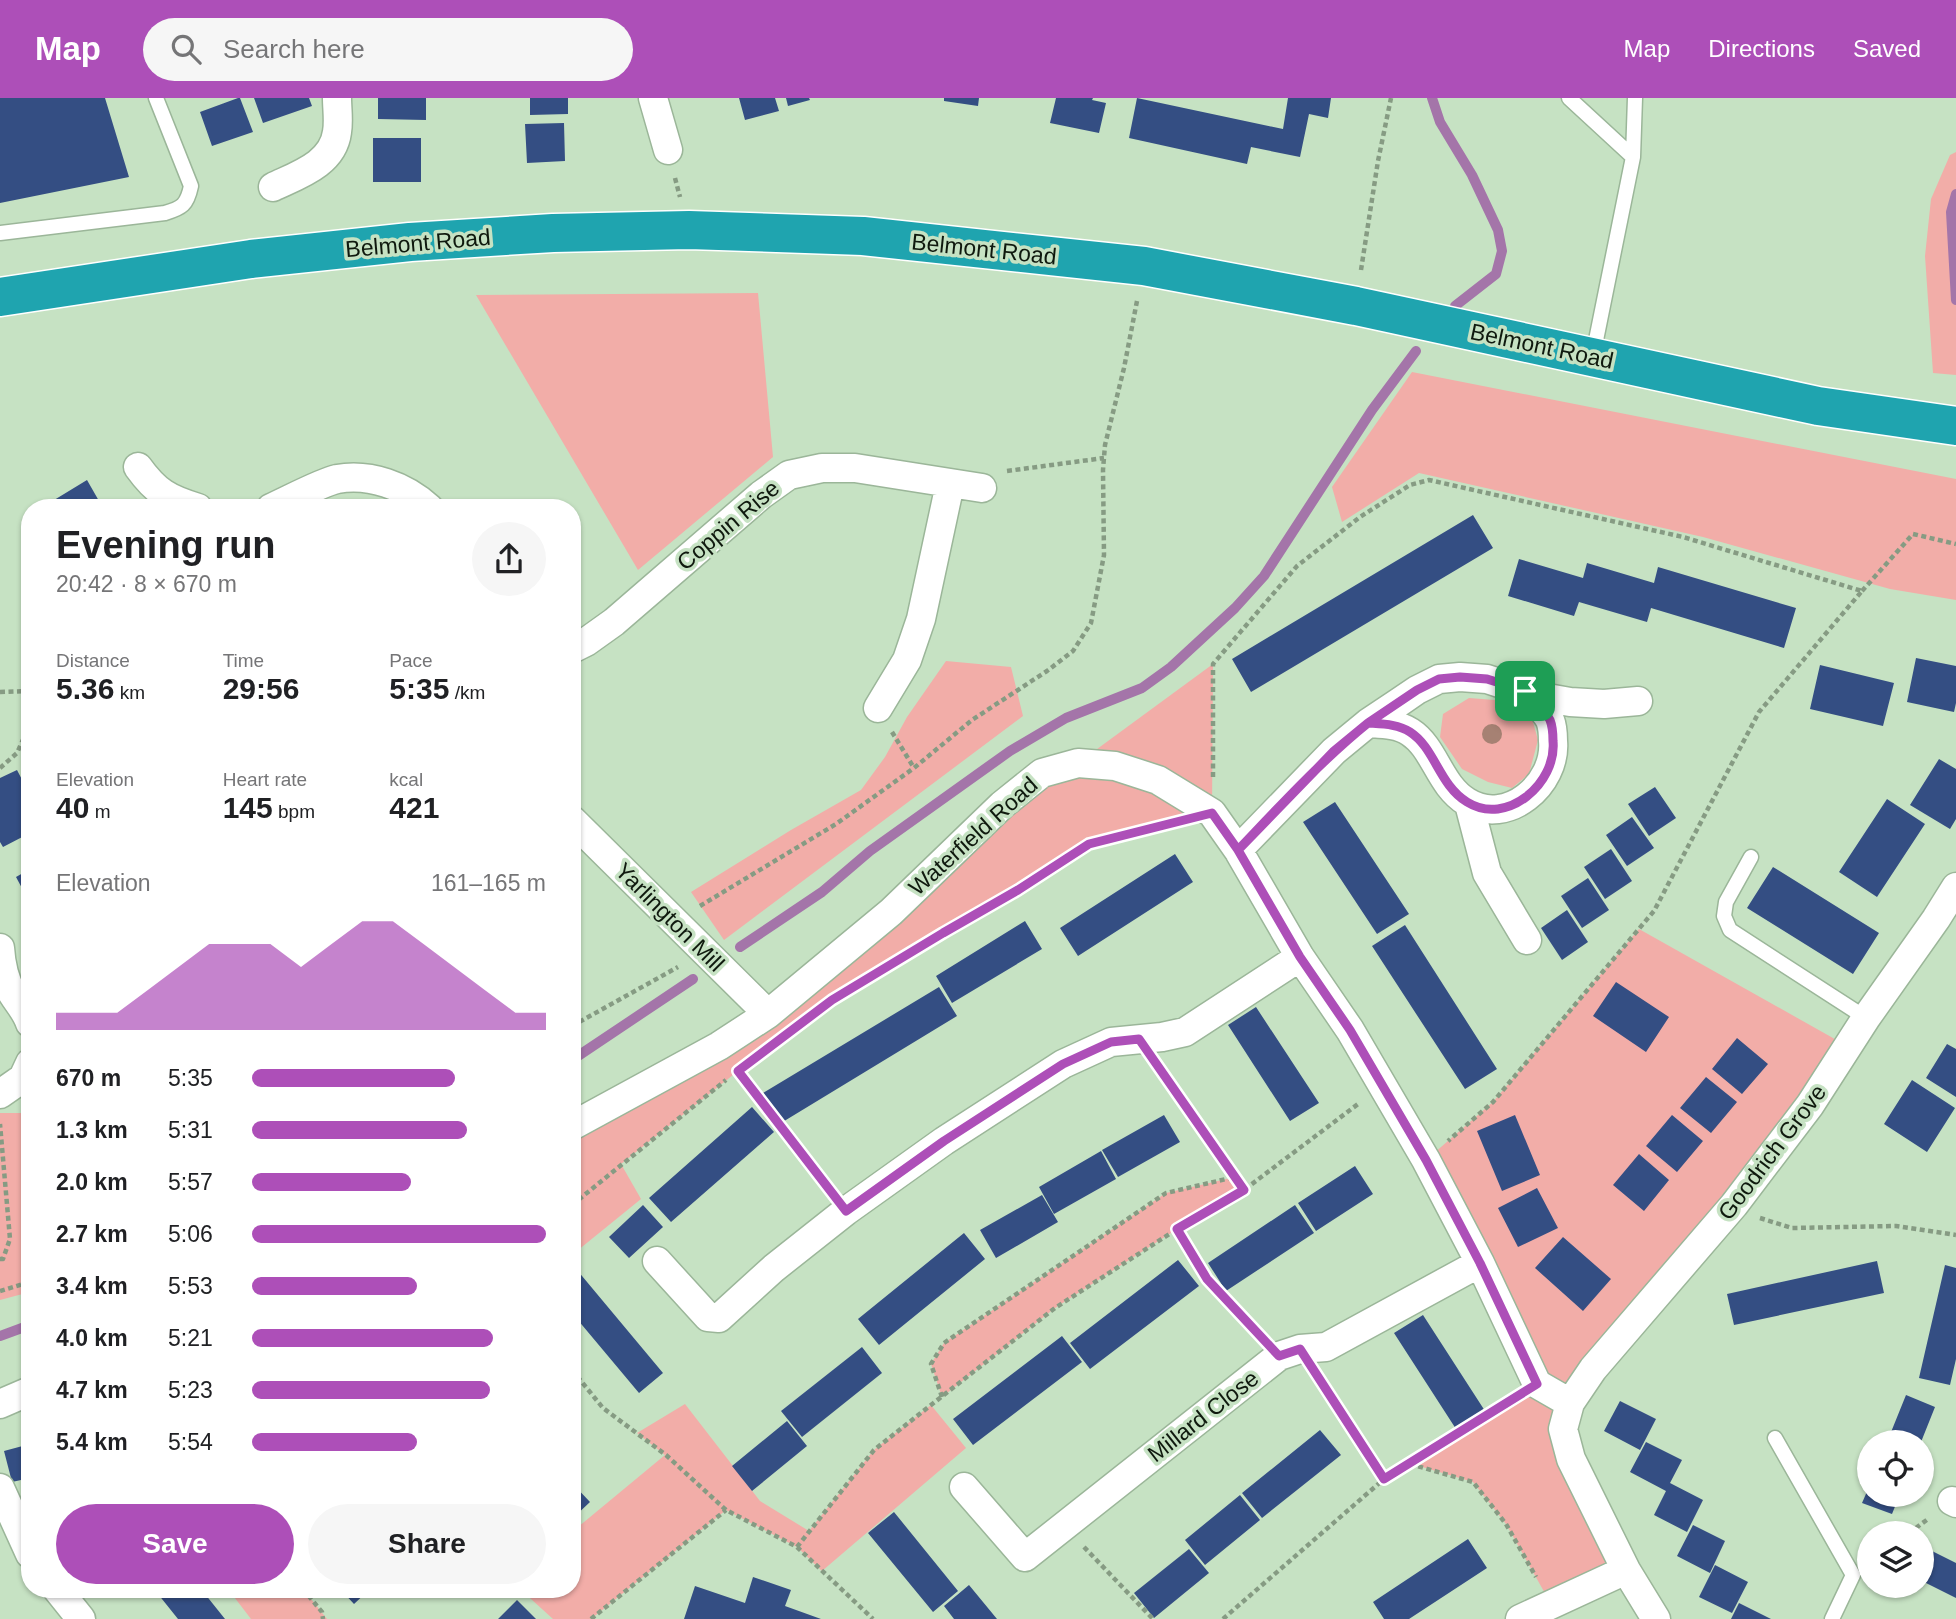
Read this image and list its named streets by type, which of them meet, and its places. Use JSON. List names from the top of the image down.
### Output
{
  "streets": {
    "highway": ["Belmont Road"],
    "street": [
      "Coppin Rise",
      "Waterfield Road",
      "Yarlington Mill",
      "Goodrich Grove",
      "Millard Close"
    ]
  },
  "crossings": [
    ["Waterfield Road", "Yarlington Mill"],
    ["Waterfield Road", "Millard Close"]
  ],
  "page": {
    "header": "Map",
    "search": "Search here",
    "nav": ["Map", "Directions", "Saved"],
    "heading": ["Evening run", "20:42 · 8 × 670 m"],
    "stats": [
      ["Distance", "5.36 km"],
      ["Time", "29:56"],
      ["Pace", "5:35 /km"],
      ["Elevation", "40 m"],
      ["Heart rate", "145 bpm"],
      ["kcal", "421"]
    ],
    "chart": ["Elevation", "161–165 m"],
    "list": [
      {
        "name": "670 m",
        "note": "5:35"
      },
      {
        "name": "1.3 km",
        "note": "5:31"
      },
      {
        "name": "2.0 km",
        "note": "5:57"
      },
      {
        "name": "2.7 km",
        "note": "5:06"
      },
      {
        "name": "3.4 km",
        "note": "5:53"
      },
      {
        "name": "4.0 km",
        "note": "5:21"
      },
      {
        "name": "4.7 km",
        "note": "5:23"
      },
      {
        "name": "5.4 km",
        "note": "5:54"
      }
    ],
    "buttons": ["Save", "Share"]
  }
}
